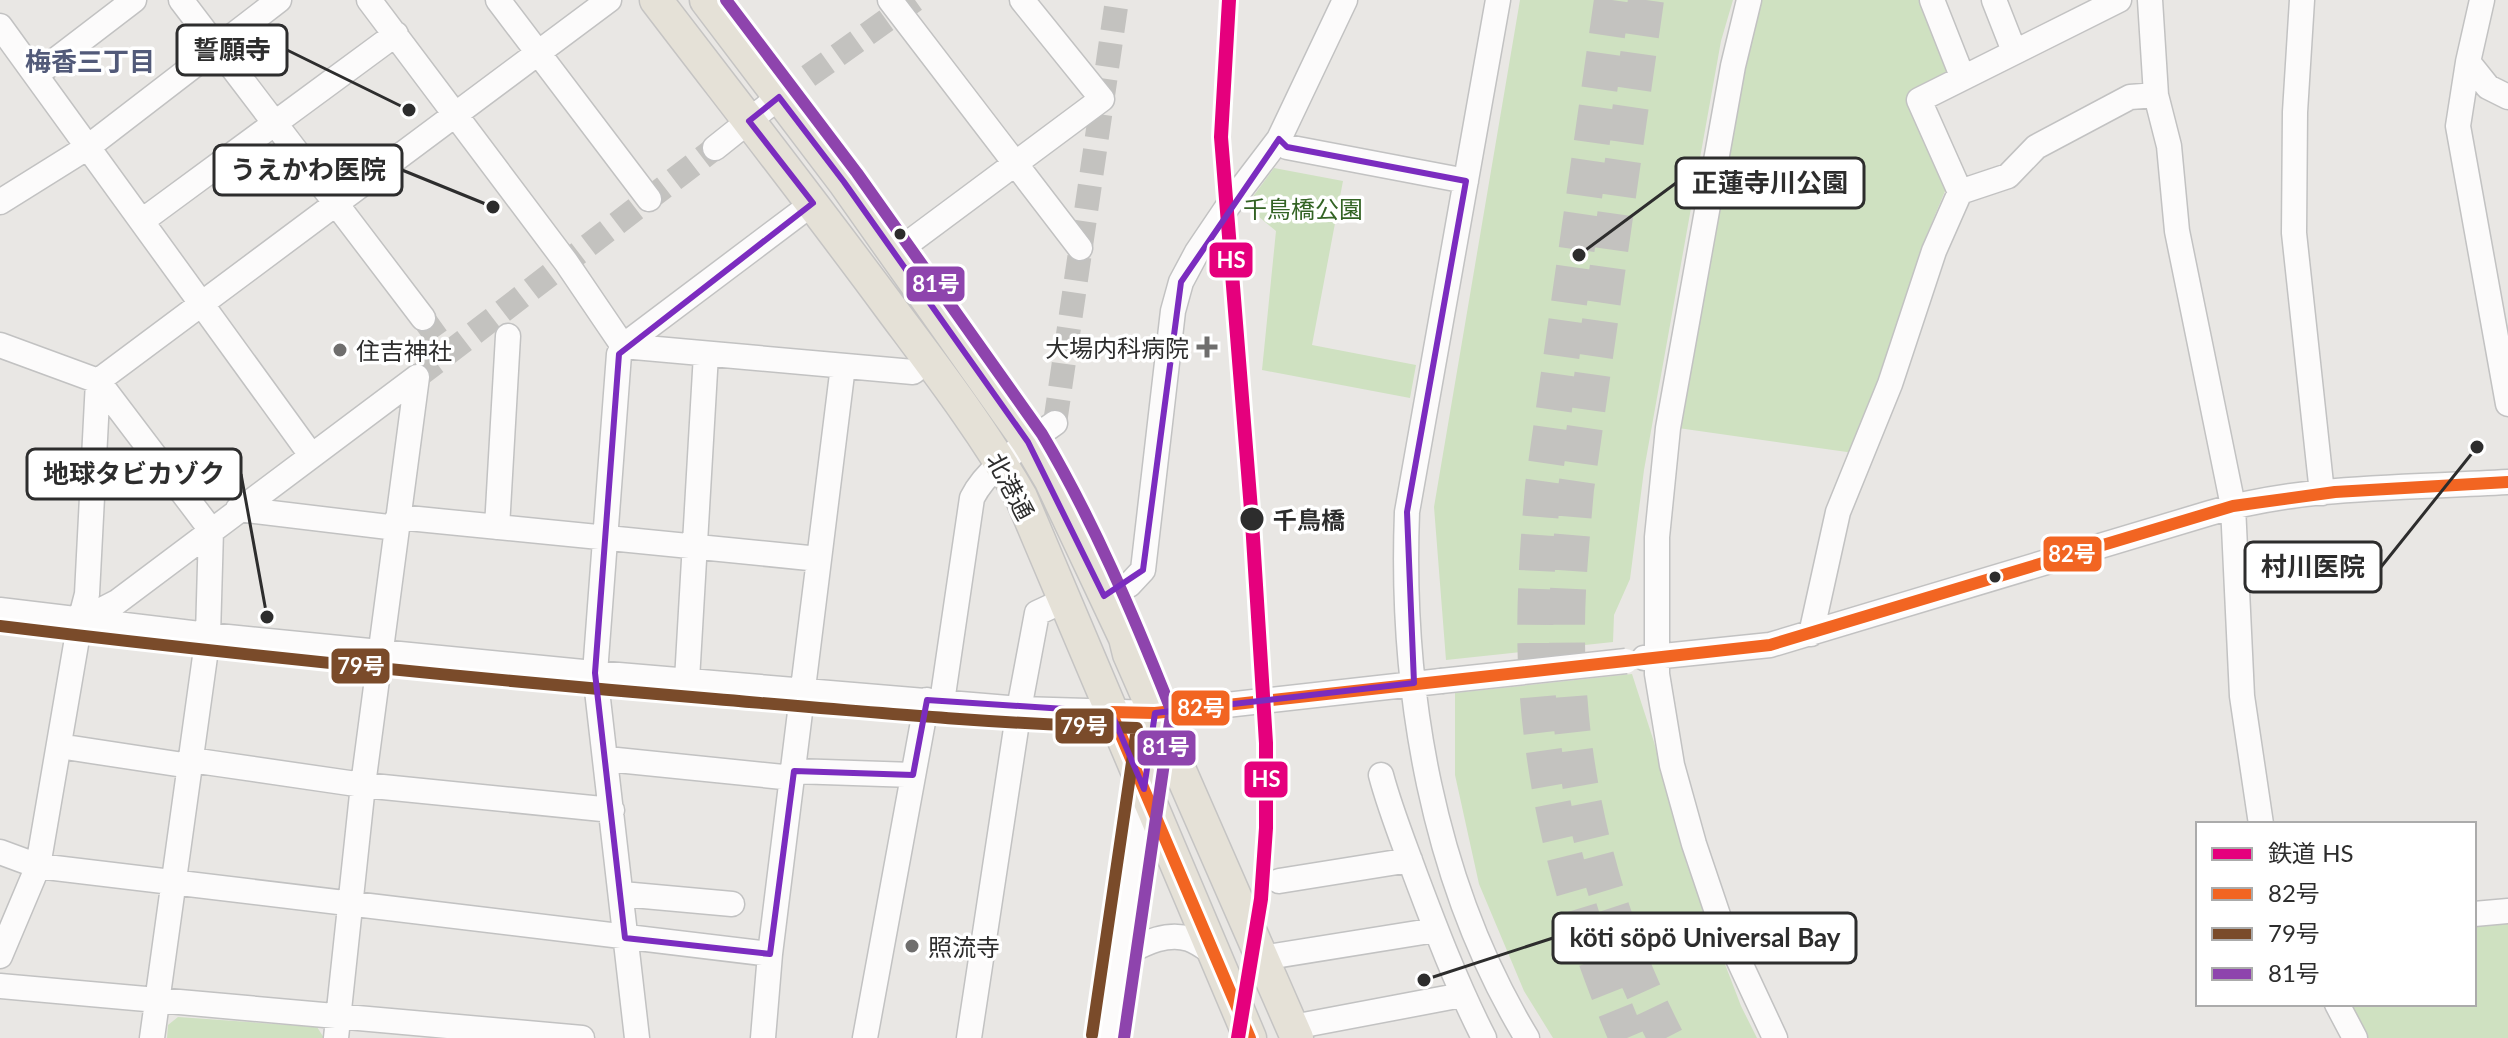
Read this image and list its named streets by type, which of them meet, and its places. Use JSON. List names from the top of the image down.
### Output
{
  "streets": {
    "main road": ["北港通"]
  },
  "districts": ["梅香三丁目"],
  "parks": ["千鳥橋公園"],
  "places": {
    "other": [
      "誓願寺",
      "うえかわ医院",
      "正蓮寺川公園",
      "住吉神社",
      "村川医院",
      "千鳥橋",
      "地球タビカゾク",
      "照流寺",
      "köti söpö Universal Bay"
    ],
    "health": ["大場内科病院"]
  },
  "lines": [
    "rail line HS",
    "transit line 81号",
    "transit line 82号",
    "transit line 79号"
  ],
  "legend": [
    "鉄道 HS",
    "82号",
    "79号",
    "81号"
  ]
}
